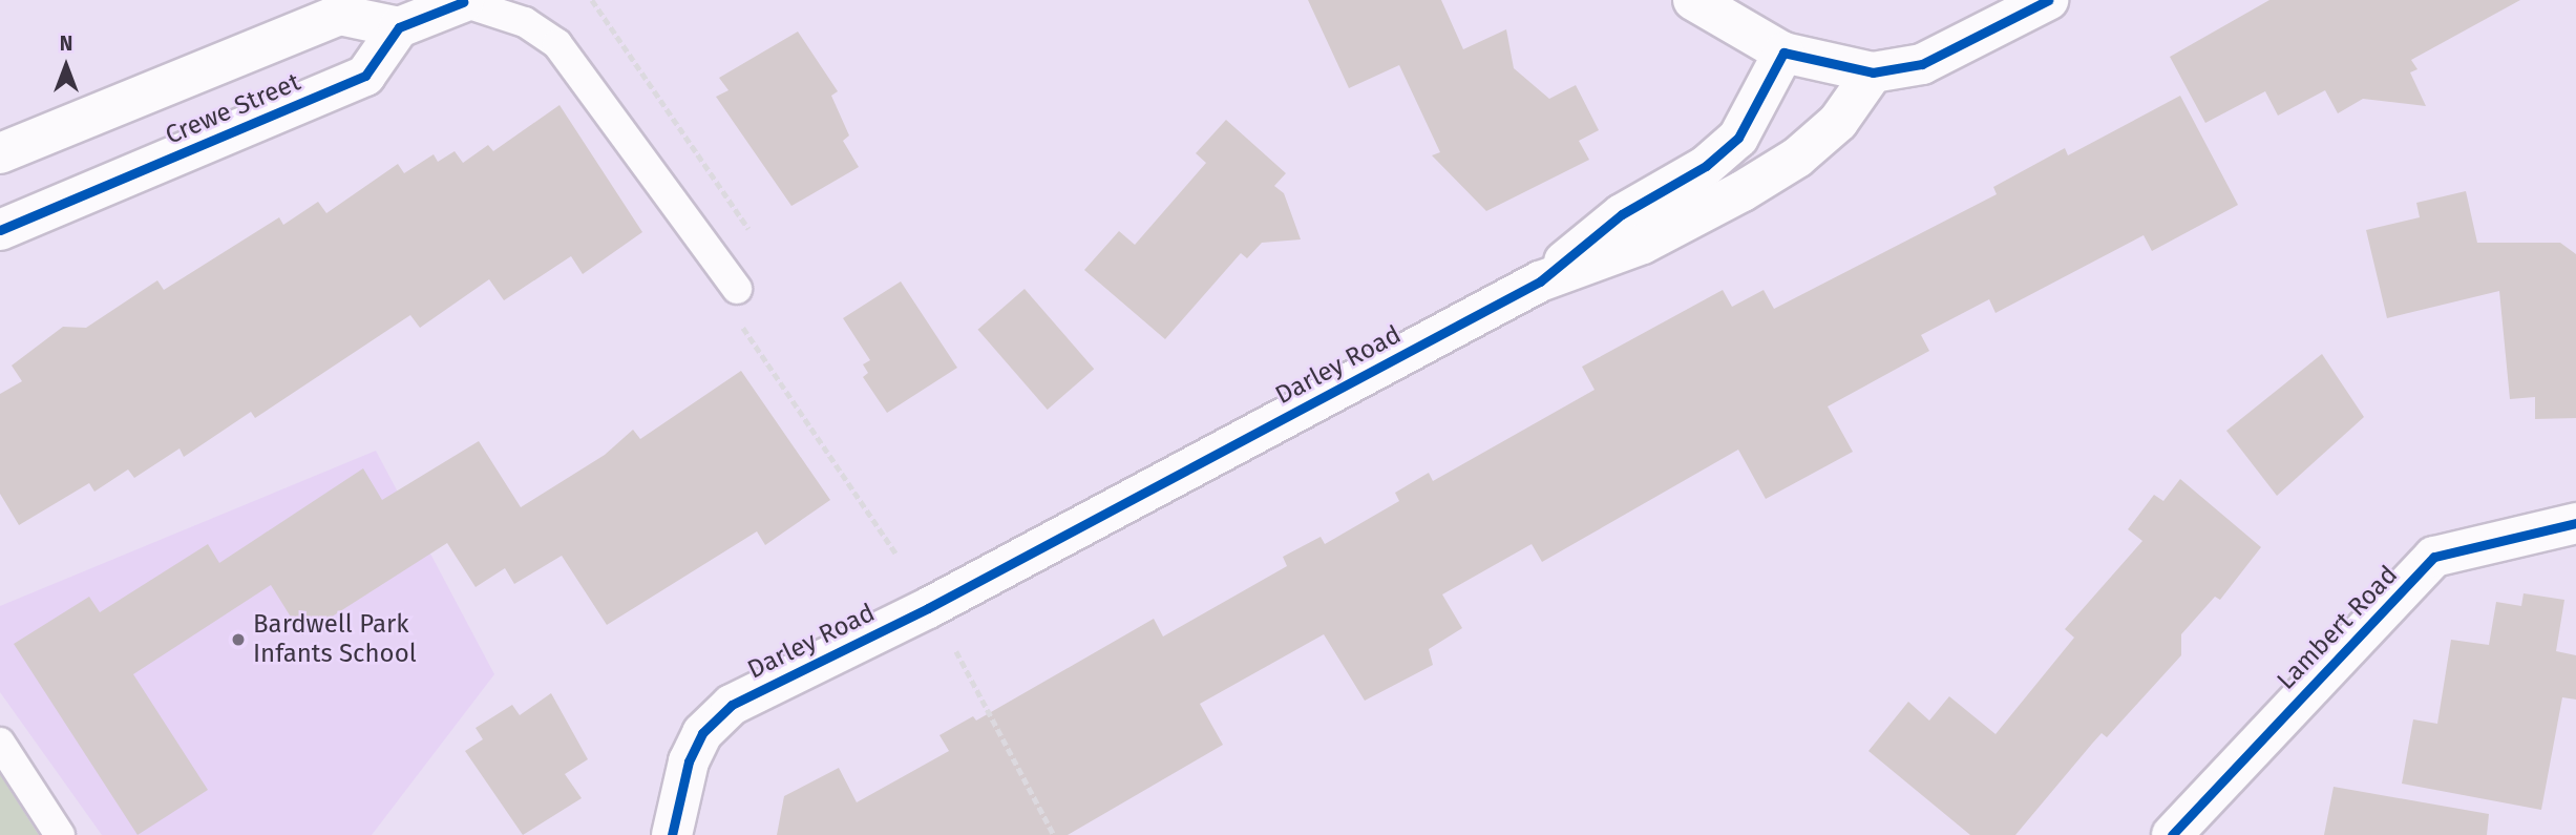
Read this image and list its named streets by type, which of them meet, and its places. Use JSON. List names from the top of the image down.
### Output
{
  "streets": {
    "street": ["Crewe Street", "Darley Road", "Lambert Road"]
  },
  "places": ["Bardwell Park Infants School"],
  "north": "top"
}
